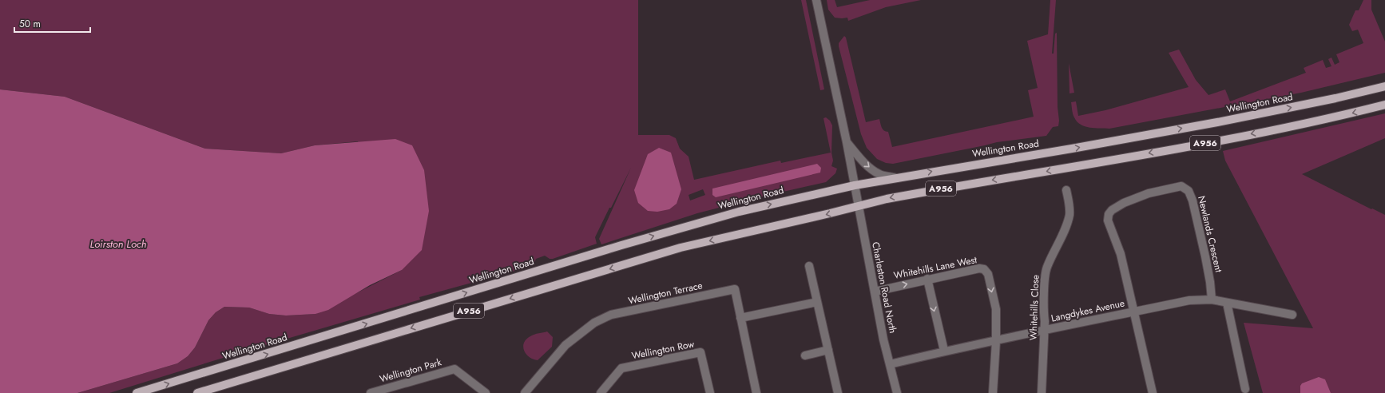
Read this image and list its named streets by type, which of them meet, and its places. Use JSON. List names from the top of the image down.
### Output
{
  "streets": {
    "main road": ["Wellington Road", "A956"],
    "street": [
      "Newlands Crescent",
      "Whitehills Lane West",
      "Charleston Road North",
      "Wellington Terrace",
      "Whitehills Close",
      "Langdykes Avenue",
      "Wellington Row",
      "Wellington Park"
    ]
  },
  "crossings": [
    ["Wellington Road", "Charleston Road North"],
    ["A956", "Charleston Road North"],
    ["Newlands Crescent", "Langdykes Avenue"],
    ["Whitehills Lane West", "Charleston Road North"],
    ["Whitehills Lane West", "Langdykes Avenue"],
    ["Charleston Road North", "Langdykes Avenue"],
    ["Whitehills Close", "Langdykes Avenue"]
  ],
  "water": ["Loirston Loch"],
  "scale_bar": "50 m"
}
